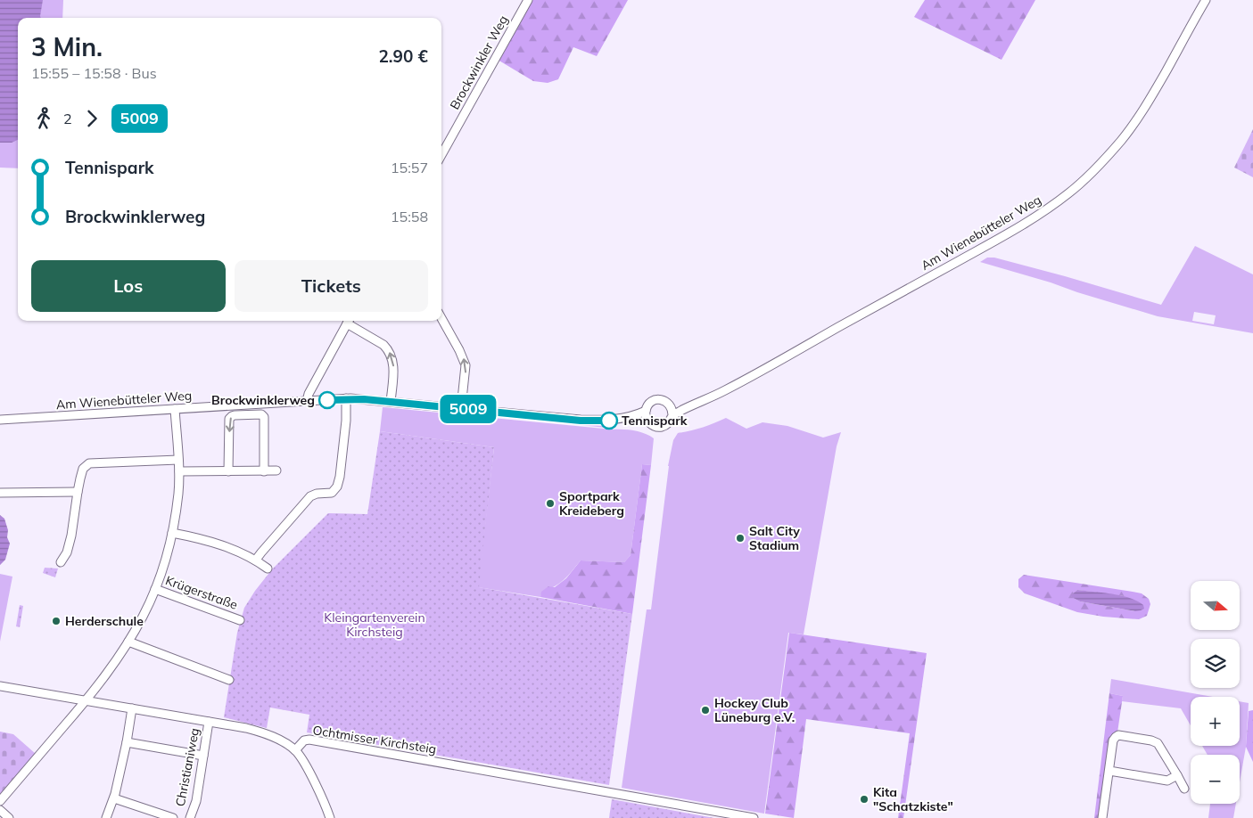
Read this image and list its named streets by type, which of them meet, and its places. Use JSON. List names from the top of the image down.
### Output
{
  "streets": {
    "street": [
      "Brockwinkler Weg",
      "Am Wienebütteler Weg",
      "Krügerstraße",
      "Ochtmisser Kirchsteig",
      "Christianiweg"
    ]
  },
  "parks": ["Kleingartenverein Kirchsteig"],
  "places": [
    "Brockwinklerweg",
    "Tennispark",
    "Sportpark Kreideberg",
    "Salt City Stadium",
    "Herderschule",
    "Hockey Club Lüneburg e.V.",
    "Kita \"Schatzkiste\""
  ],
  "lines": ["bus line 5009"],
  "north": "right",
  "page": {
    "on_map": "5009",
    "heading": ["3 Min.", "15:55 – 15:58 · Bus", "2.90 €"],
    "legs": ["2", "5009"],
    "list": [
      {
        "name": "Tennispark",
        "value": "15:57"
      },
      {
        "name": "Brockwinklerweg",
        "value": "15:58"
      }
    ],
    "buttons": ["Los", "Tickets"],
    "map_buttons": ["+", "−"]
  }
}
